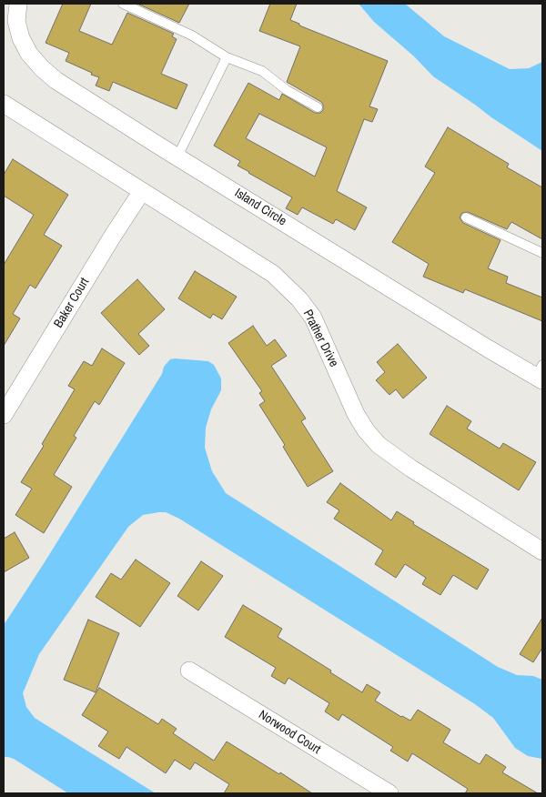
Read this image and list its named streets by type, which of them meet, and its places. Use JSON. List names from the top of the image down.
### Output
{
  "streets": {
    "street": [
      "Island Circle",
      "Baker Court",
      "Prather Drive",
      "Norwood Court"
    ]
  },
  "crossings": [
    ["Baker Court", "Prather Drive"]
  ]
}
